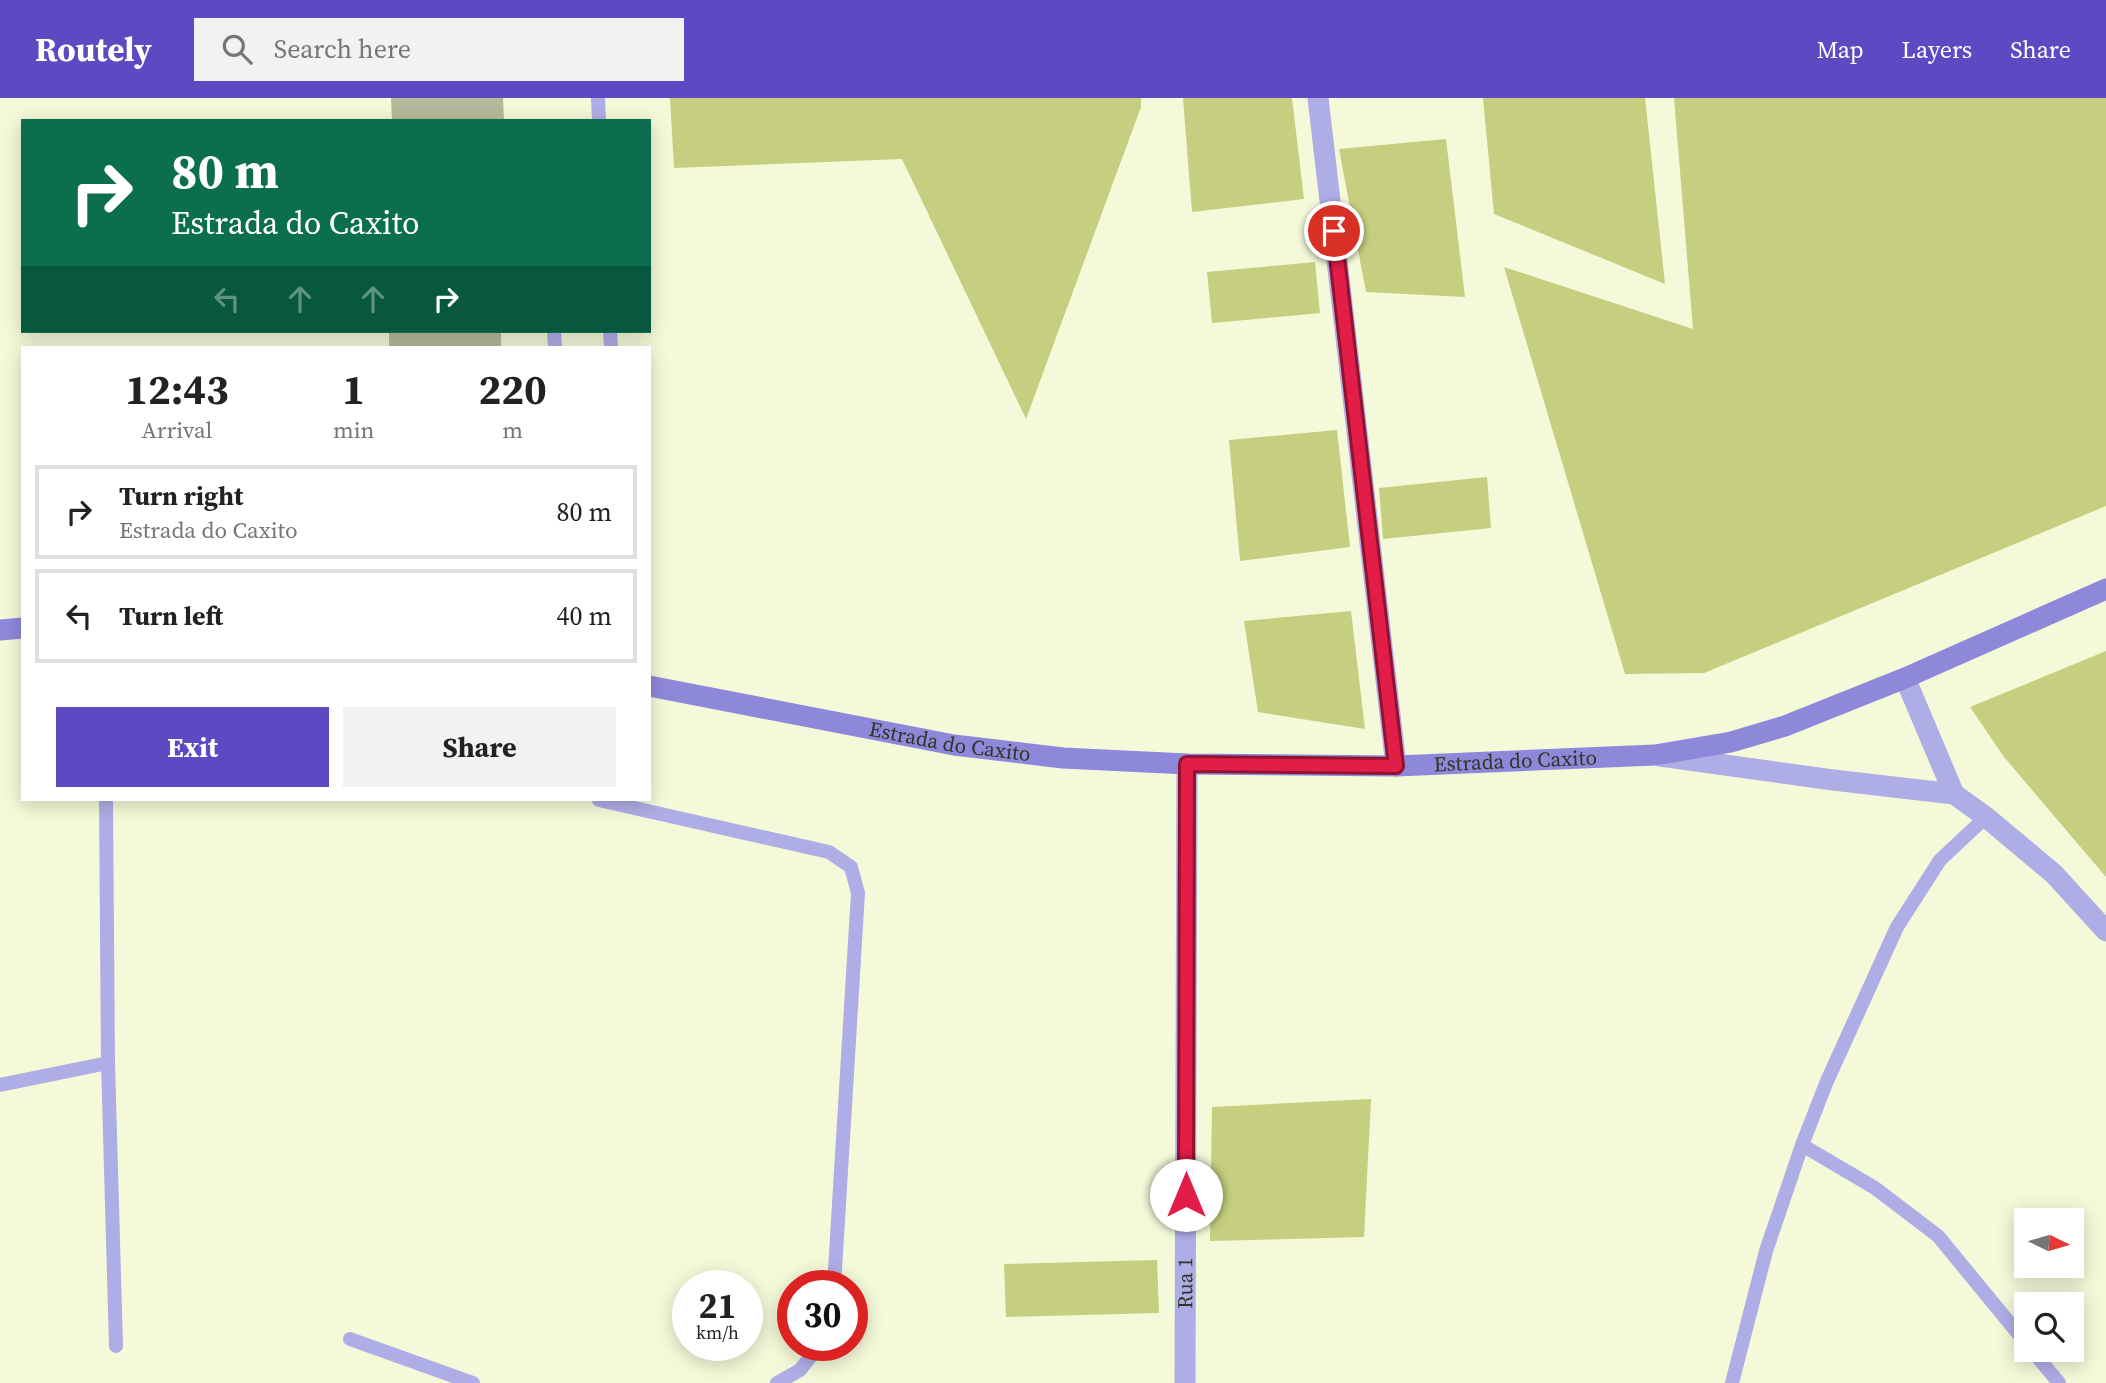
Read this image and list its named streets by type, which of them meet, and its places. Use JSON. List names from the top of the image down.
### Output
{
  "streets": {
    "main road": ["Estrada do Caxito"],
    "street": ["Rua 1"]
  },
  "crossings": [
    ["Estrada do Caxito", "Rua 1"]
  ],
  "north": "right",
  "page": {
    "header": "Routely",
    "search": "Search here",
    "nav": ["Map", "Layers", "Share"],
    "turn": ["80 m", "Estrada do Caxito"],
    "eta": [
      "12:43",
      "Arrival",
      "1",
      "min",
      "220",
      "m"
    ],
    "list": [
      {
        "name": "Turn right",
        "note": "Estrada do Caxito",
        "value": "80 m"
      },
      {
        "name": "Turn left",
        "value": "40 m"
      }
    ],
    "buttons": ["Exit", "Share"],
    "speed": "21 km/h",
    "limit": "30"
  }
}
